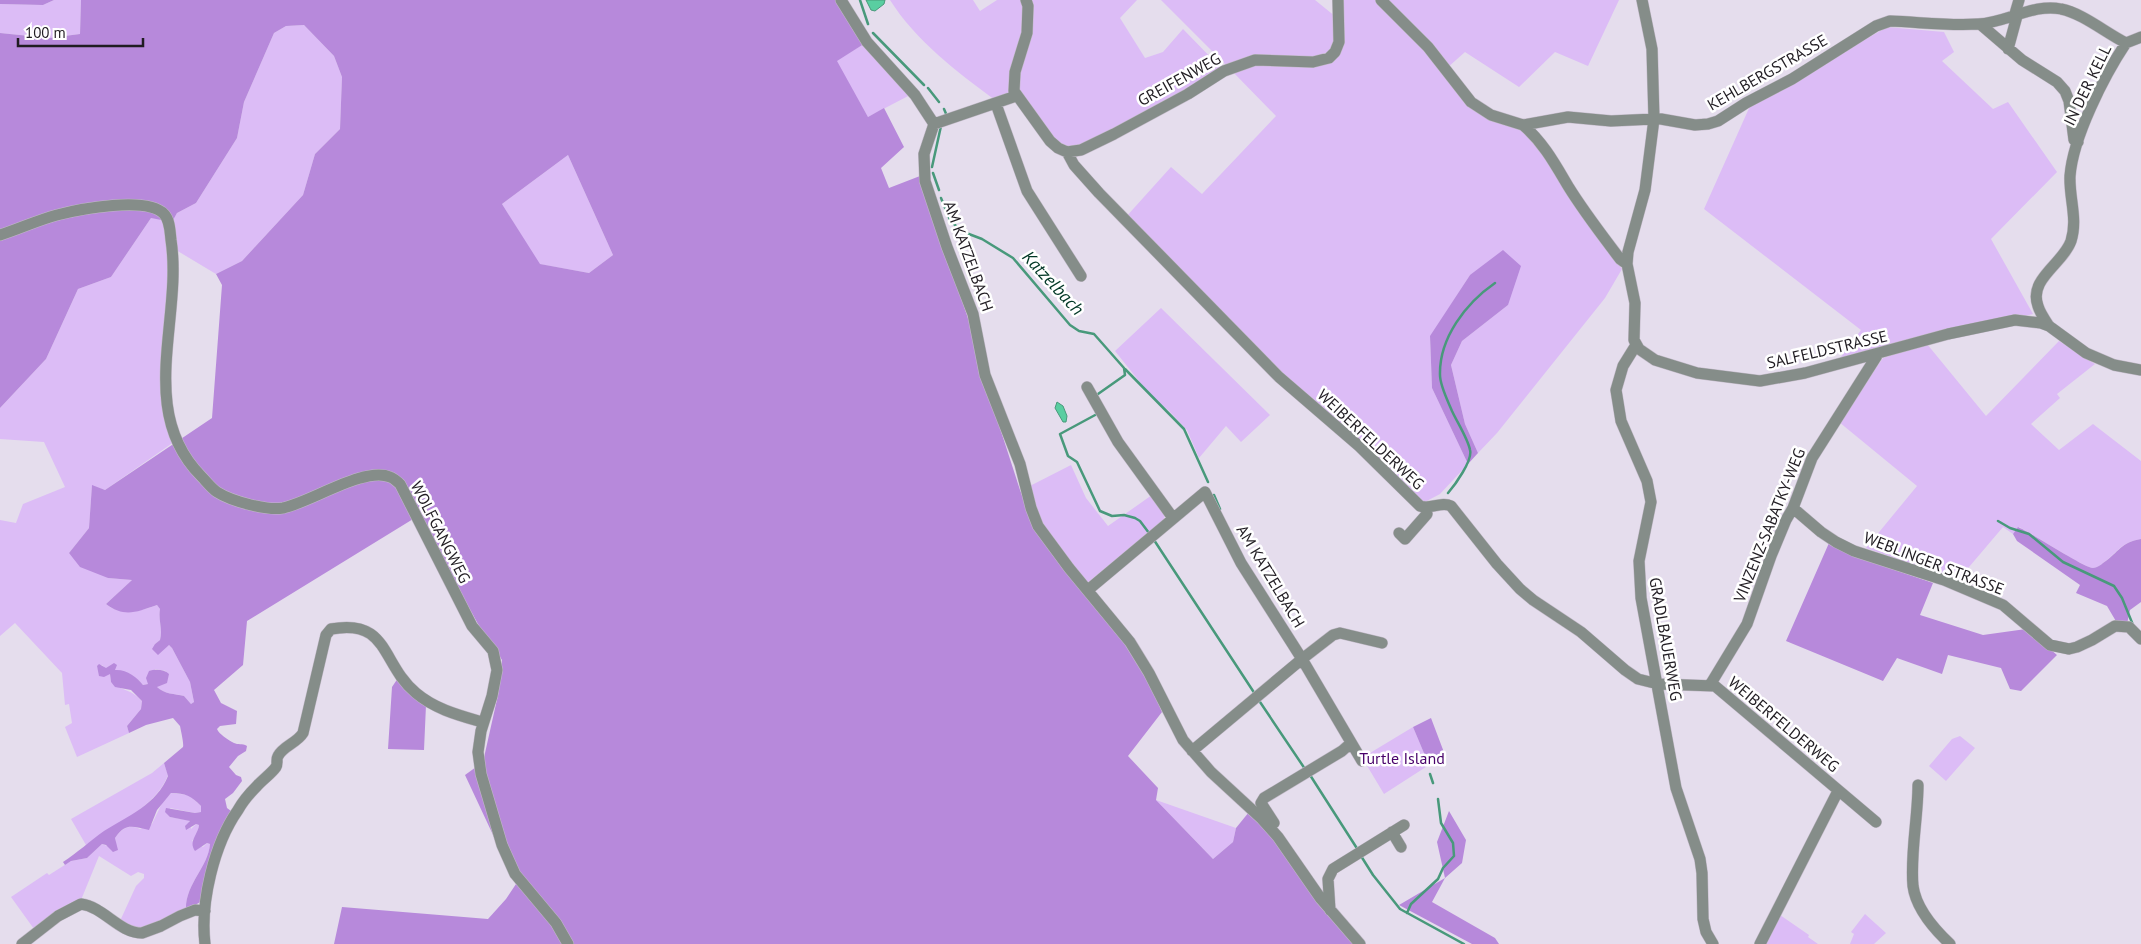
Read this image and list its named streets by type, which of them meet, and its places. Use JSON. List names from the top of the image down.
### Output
{
  "streets": {
    "street": [
      "KEHLBERGSTRASSE",
      "GREIFENWEG",
      "IN DER KELL",
      "AM KATZELBACH",
      "SALFELDSTRASSE",
      "WEIBERFELDERWEG",
      "VINZENZ-SABATKY-WEG",
      "WOLFGANGWEG",
      "WEBLINGER STRASSE",
      "GRADLBAUERWEG"
    ]
  },
  "crossings": [
    ["KEHLBERGSTRASSE", "IN DER KELL"],
    ["GREIFENWEG", "WEIBERFELDERWEG"],
    ["IN DER KELL", "SALFELDSTRASSE"],
    ["SALFELDSTRASSE", "VINZENZ-SABATKY-WEG"],
    ["SALFELDSTRASSE", "GRADLBAUERWEG"],
    ["WEIBERFELDERWEG", "VINZENZ-SABATKY-WEG"],
    ["WEIBERFELDERWEG", "GRADLBAUERWEG"],
    ["VINZENZ-SABATKY-WEG", "WEBLINGER STRASSE"]
  ],
  "water": ["Katzelbach"],
  "parks": ["Turtle Island"],
  "scale_bar": "100 m"
}
